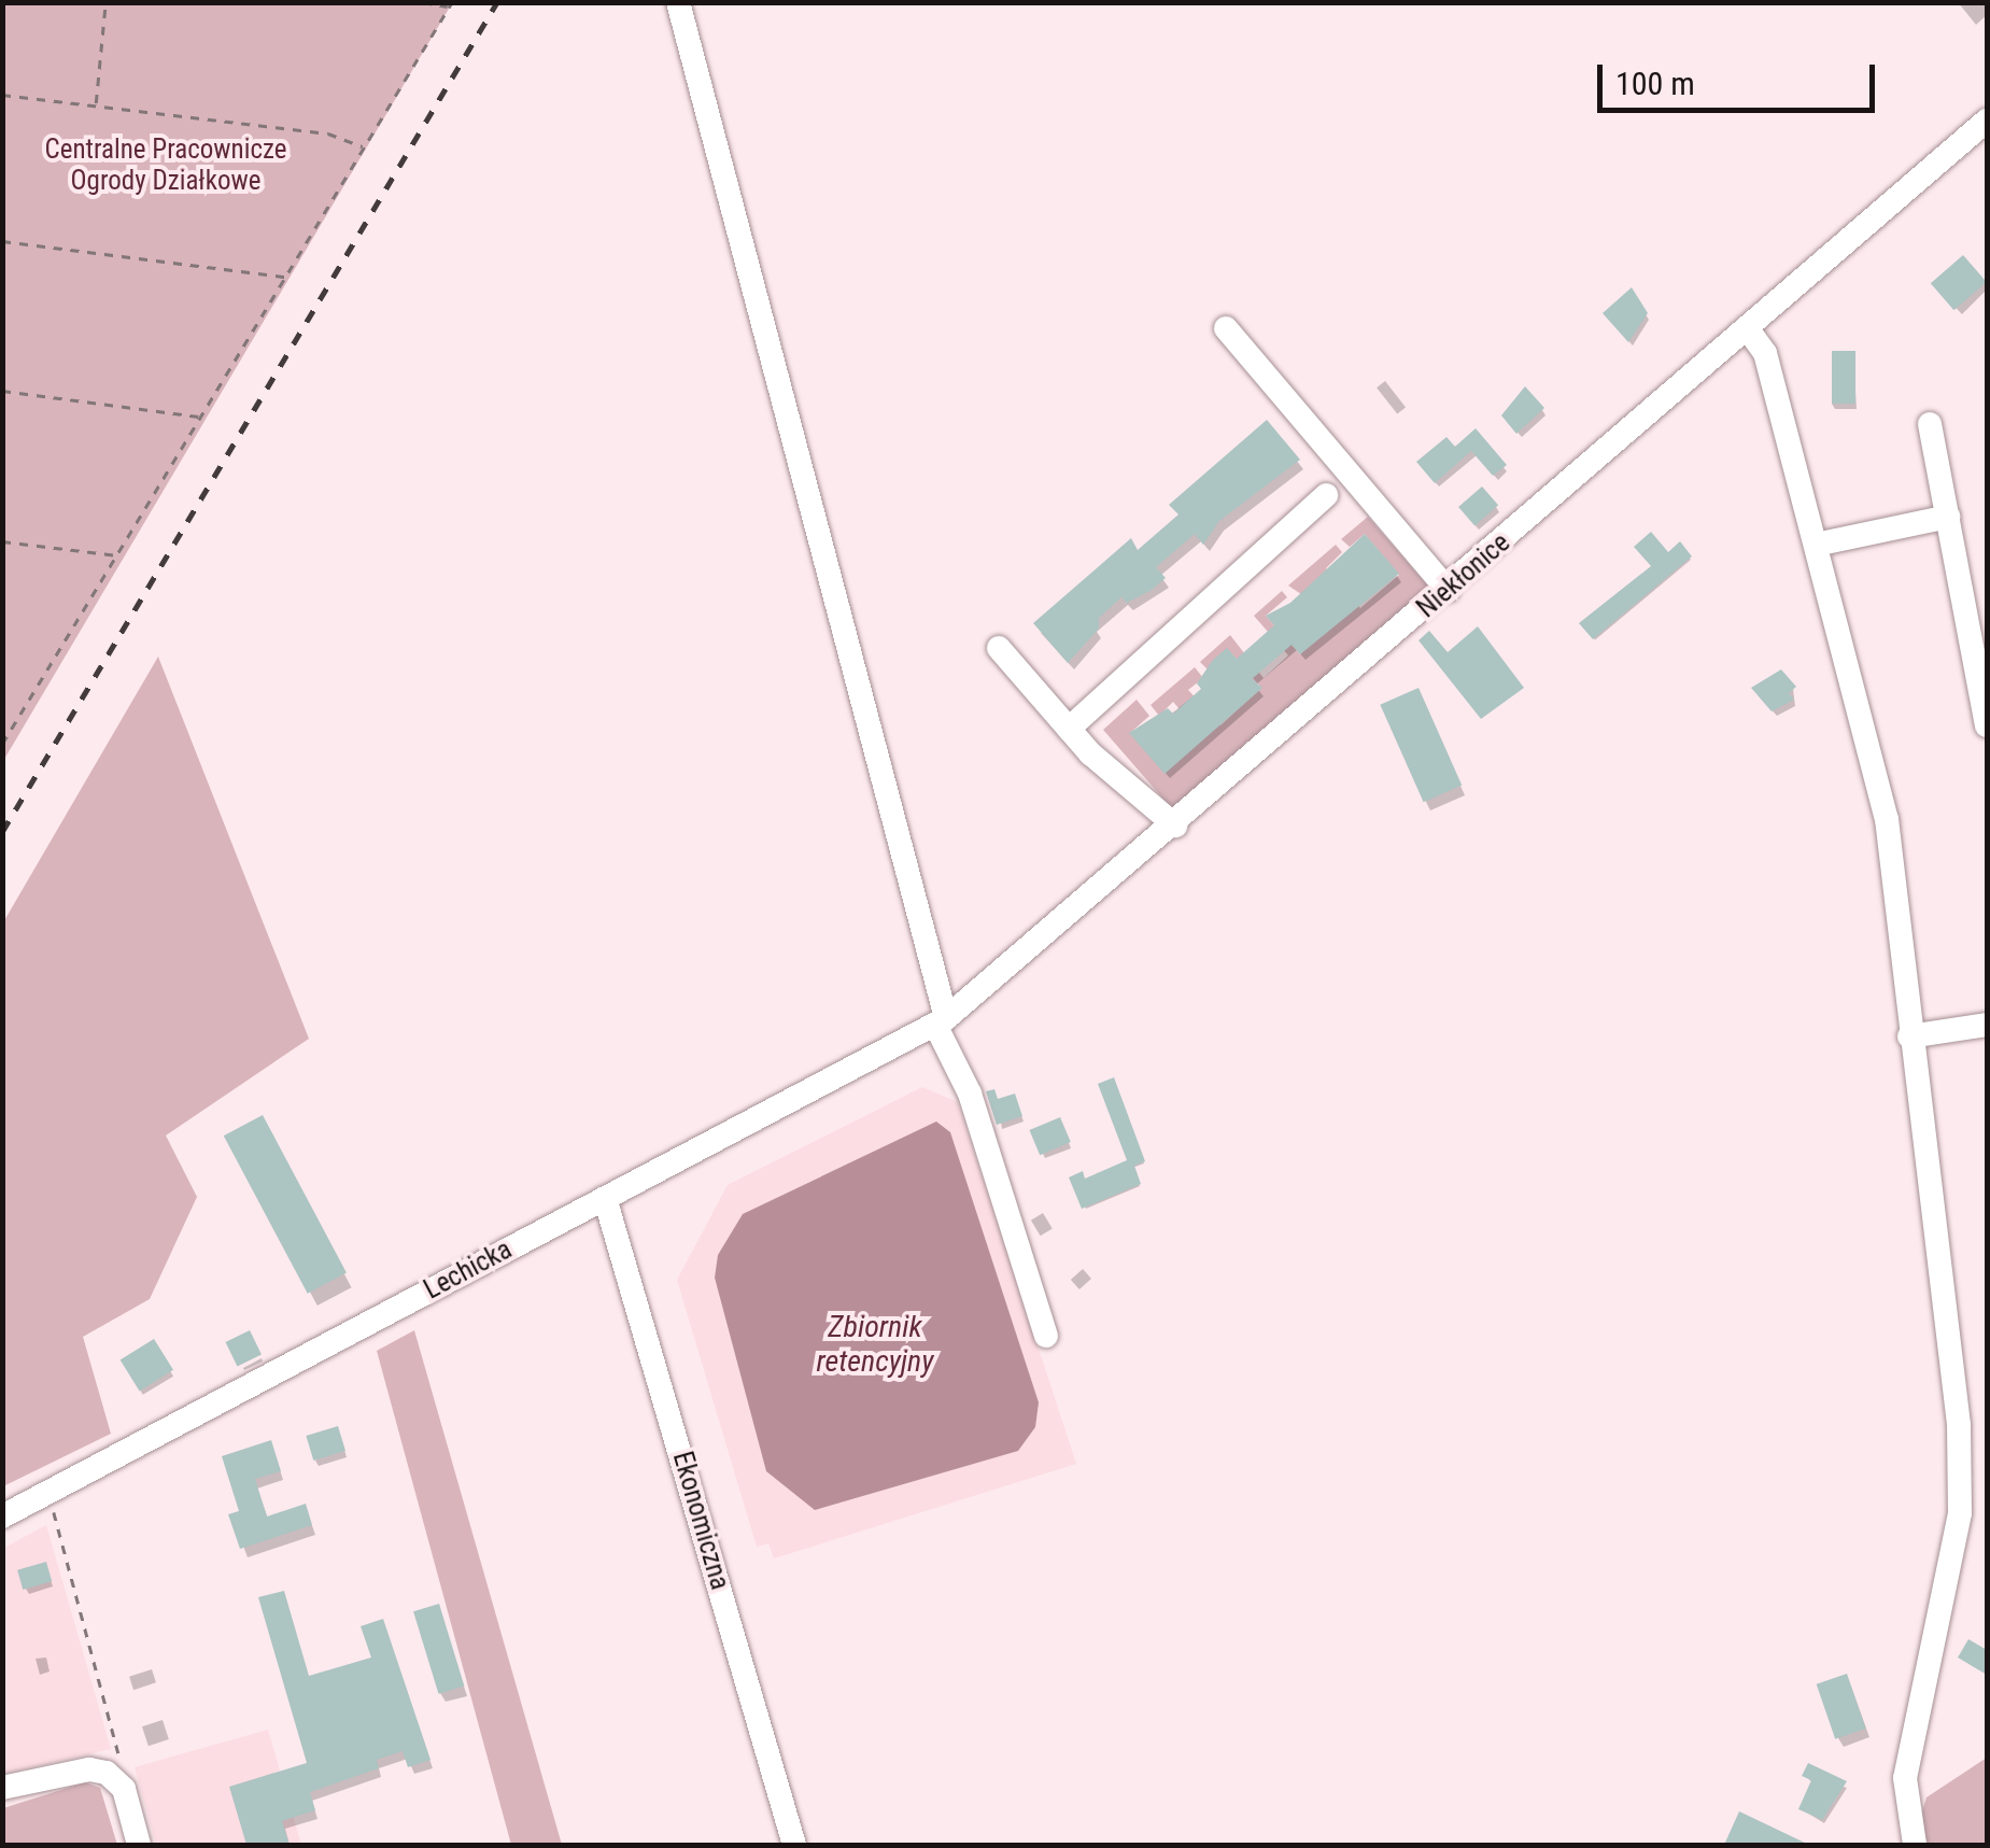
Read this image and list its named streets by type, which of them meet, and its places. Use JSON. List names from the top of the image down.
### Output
{
  "streets": {
    "street": ["Niekłonice", "Lechicka", "Ekonomiczna"]
  },
  "crossings": [
    ["Niekłonice", "Lechicka"],
    ["Lechicka", "Ekonomiczna"]
  ],
  "water": ["Zbiornik retencyjny"],
  "parks": ["Centralne Pracownicze Ogrody Działkowe"],
  "scale_bar": "100 m"
}
